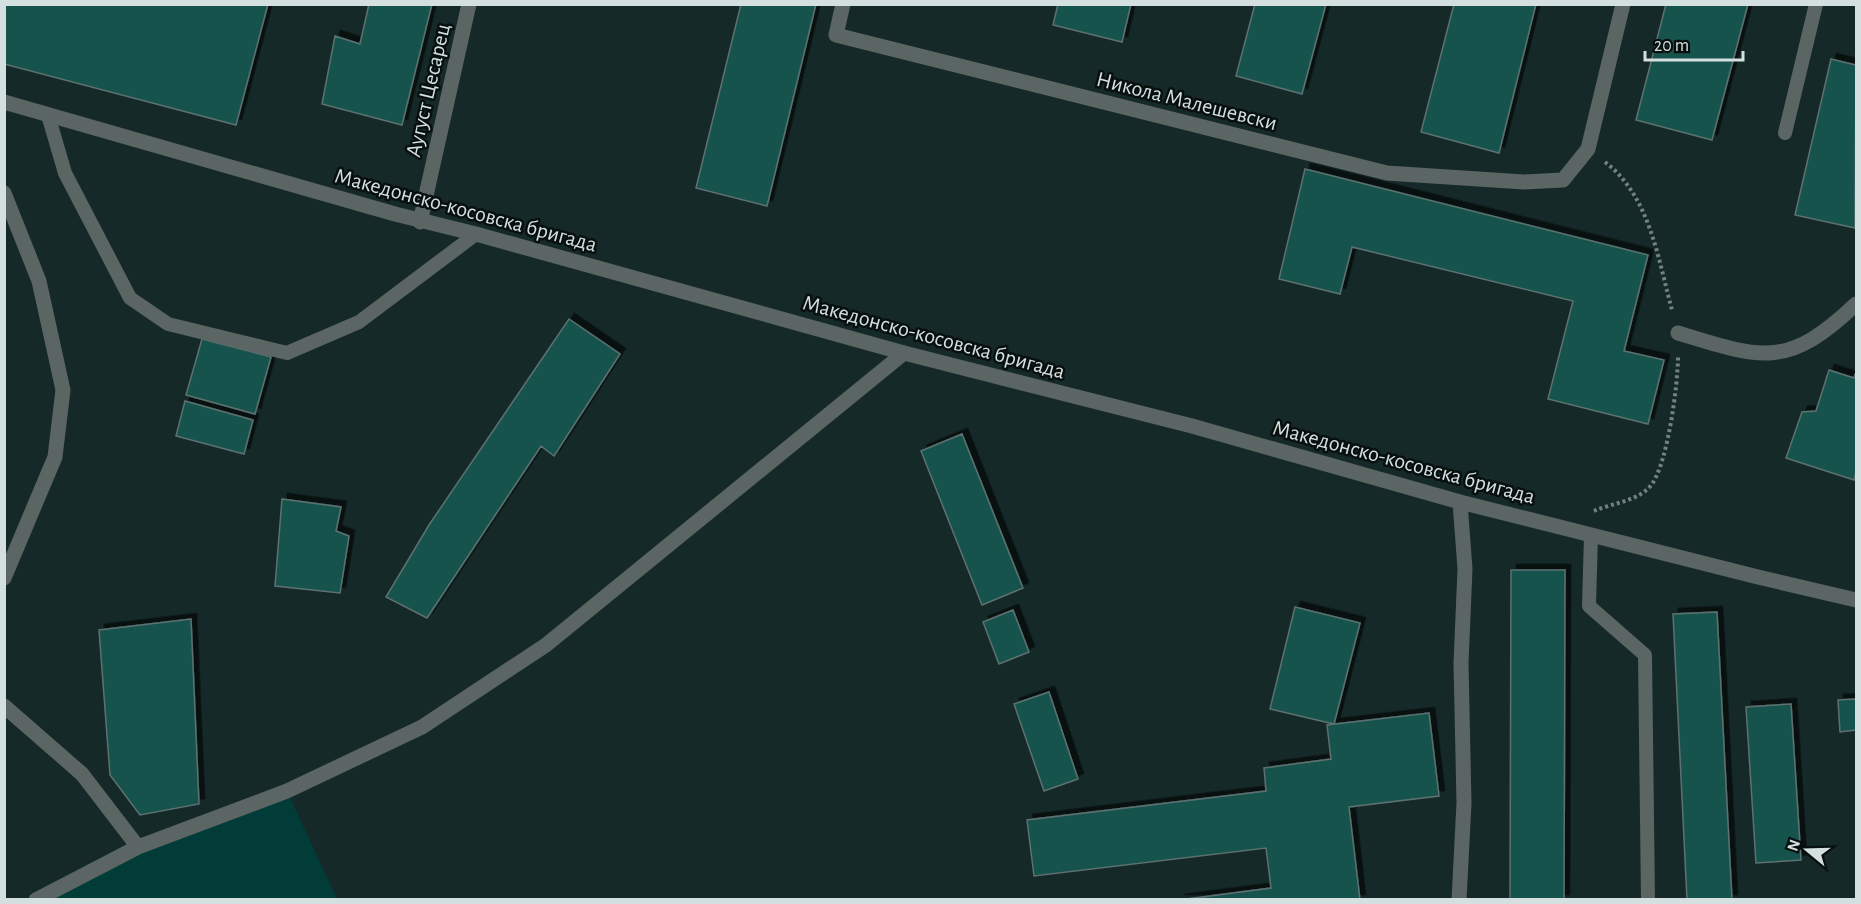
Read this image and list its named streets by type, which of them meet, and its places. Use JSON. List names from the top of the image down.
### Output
{
  "streets": {
    "street": ["Аугуст Цесарец", "Никола Малешевски", "Македонско-косовска бригада"]
  },
  "crossings": [
    ["Аугуст Цесарец", "Македонско-косовска бригада"]
  ],
  "scale_bar": "20 m",
  "north": "left"
}
